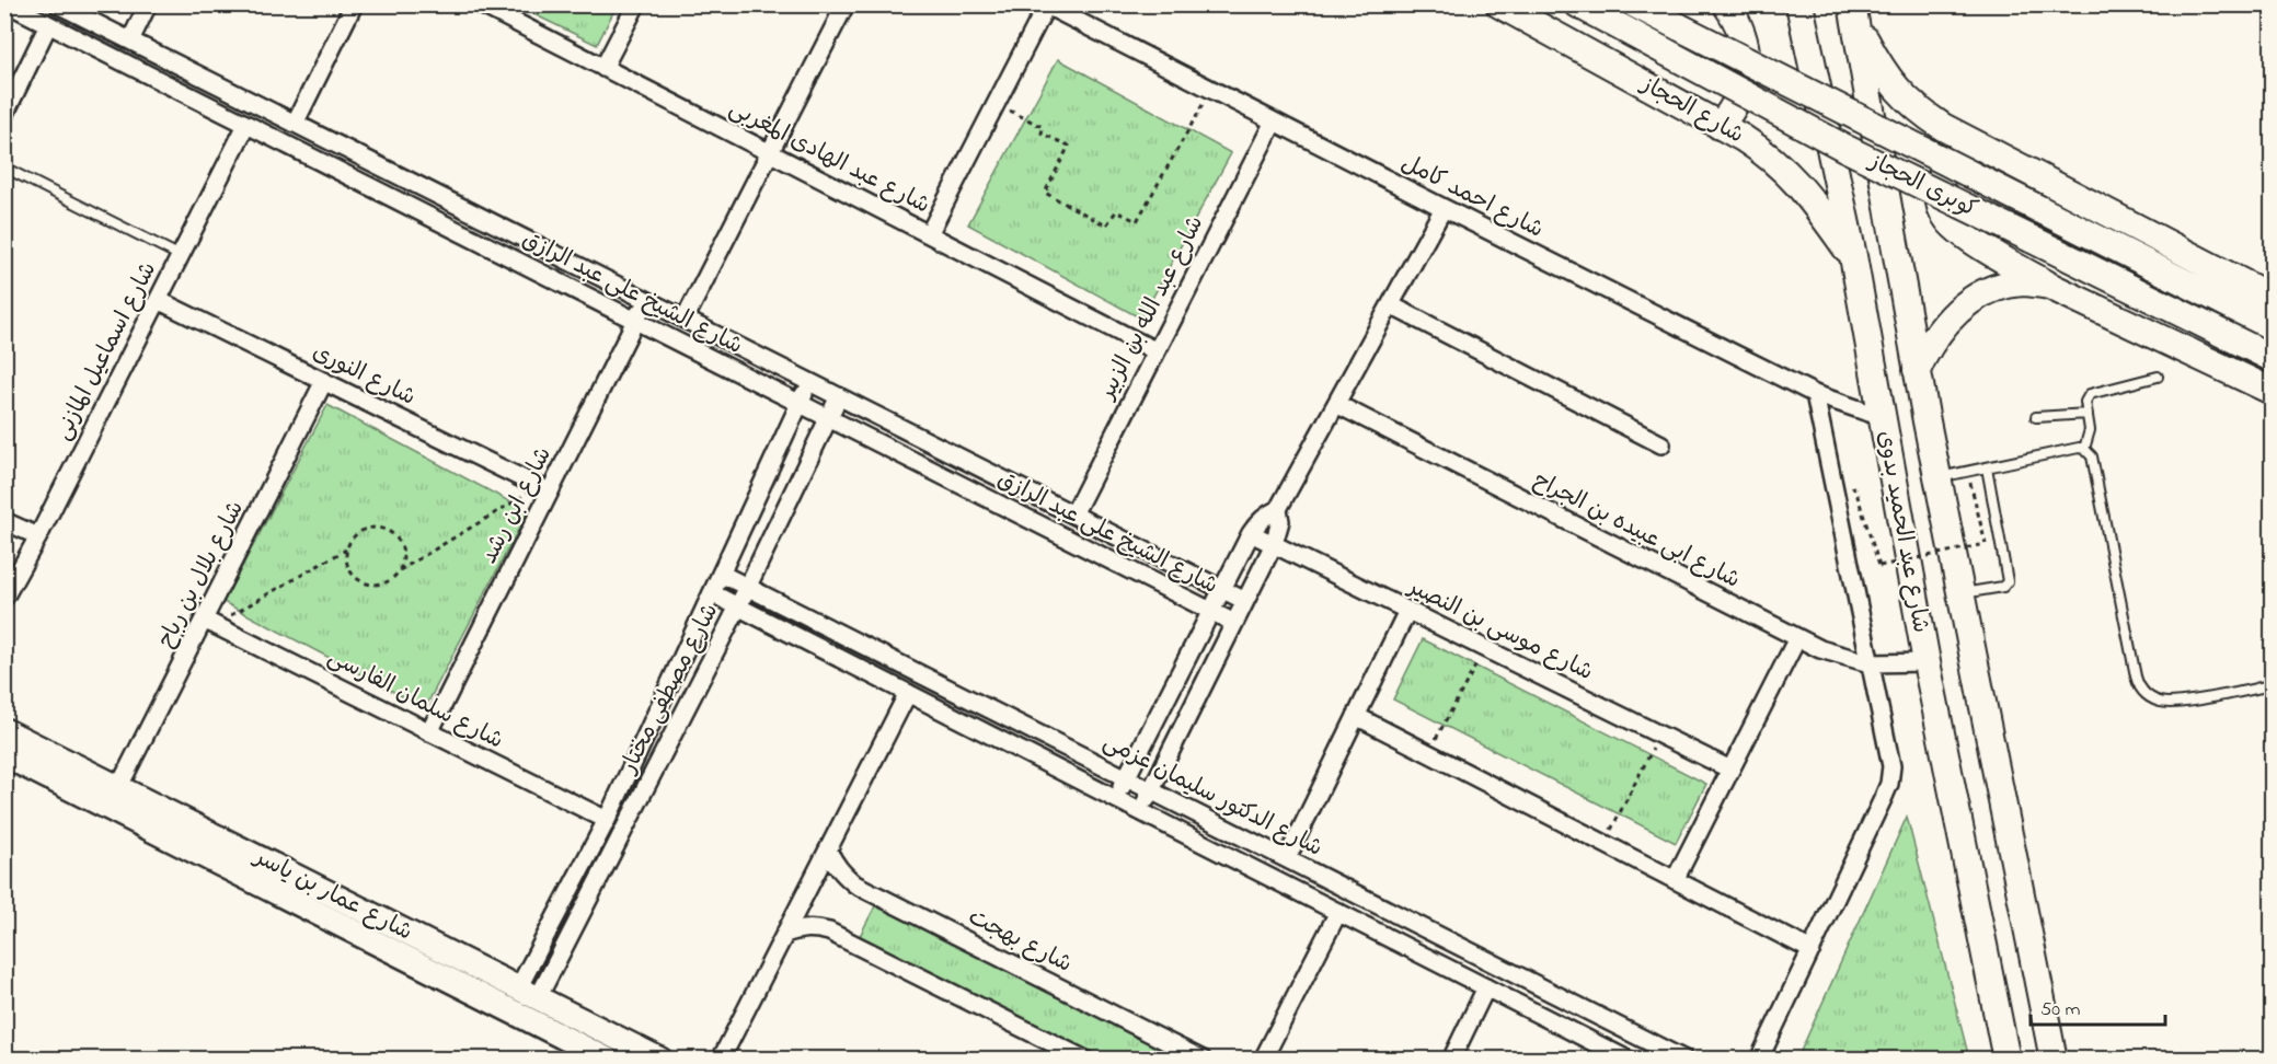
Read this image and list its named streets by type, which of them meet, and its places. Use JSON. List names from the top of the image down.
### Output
{
  "streets": {
    "main road": ["شارع الحجاز", "كوبرى الحجاز", "شارع عبد الحميد بدوى"],
    "street": [
      "شارع عبد الهادى المغربى",
      "شارع احمد كامل",
      "شارع الشيخ على عبد الرازق",
      "شارع عبد الله بن الزبير",
      "شارع اسماعيل المازنى",
      "شارع النورى",
      "شارع ابن رشد",
      "شارع ابى عبيده بن الجراح",
      "شارع بلال بن رباح",
      "شارع موسى بن النصير",
      "شارع مصطفى مختار",
      "شارع سلمان الفارسى",
      "شارع الدكتور سليمان عزمى",
      "شارع عمار بن ياسر",
      "شارع بهجت"
    ]
  },
  "crossings": [
    ["شارع الحجاز", "شارع عبد الحميد بدوى"],
    ["شارع عبد الهادى المغربى", "شارع عبد الله بن الزبير"],
    ["شارع احمد كامل", "شارع عبد الله بن الزبير"],
    ["شارع احمد كامل", "شارع عبد الحميد بدوى"],
    ["شارع الشيخ على عبد الرازق", "شارع عبد الله بن الزبير"],
    ["شارع الشيخ على عبد الرازق", "شارع اسماعيل المازنى"],
    ["شارع الشيخ على عبد الرازق", "شارع ابن رشد"],
    ["شارع الشيخ على عبد الرازق", "شارع مصطفى مختار"],
    ["شارع اسماعيل المازنى", "شارع النورى"],
    ["شارع النورى", "شارع ابن رشد"],
    ["شارع النورى", "شارع بلال بن رباح"],
    ["شارع ابن رشد", "شارع سلمان الفارسى"],
    ["شارع ابى عبيده بن الجراح", "شارع عبد الحميد بدوى"],
    ["شارع بلال بن رباح", "شارع سلمان الفارسى"],
    ["شارع بلال بن رباح", "شارع عمار بن ياسر"],
    ["شارع مصطفى مختار", "شارع سلمان الفارسى"],
    ["شارع مصطفى مختار", "شارع الدكتور سليمان عزمى"],
    ["شارع مصطفى مختار", "شارع عمار بن ياسر"]
  ],
  "scale_bar": "50 m"
}
